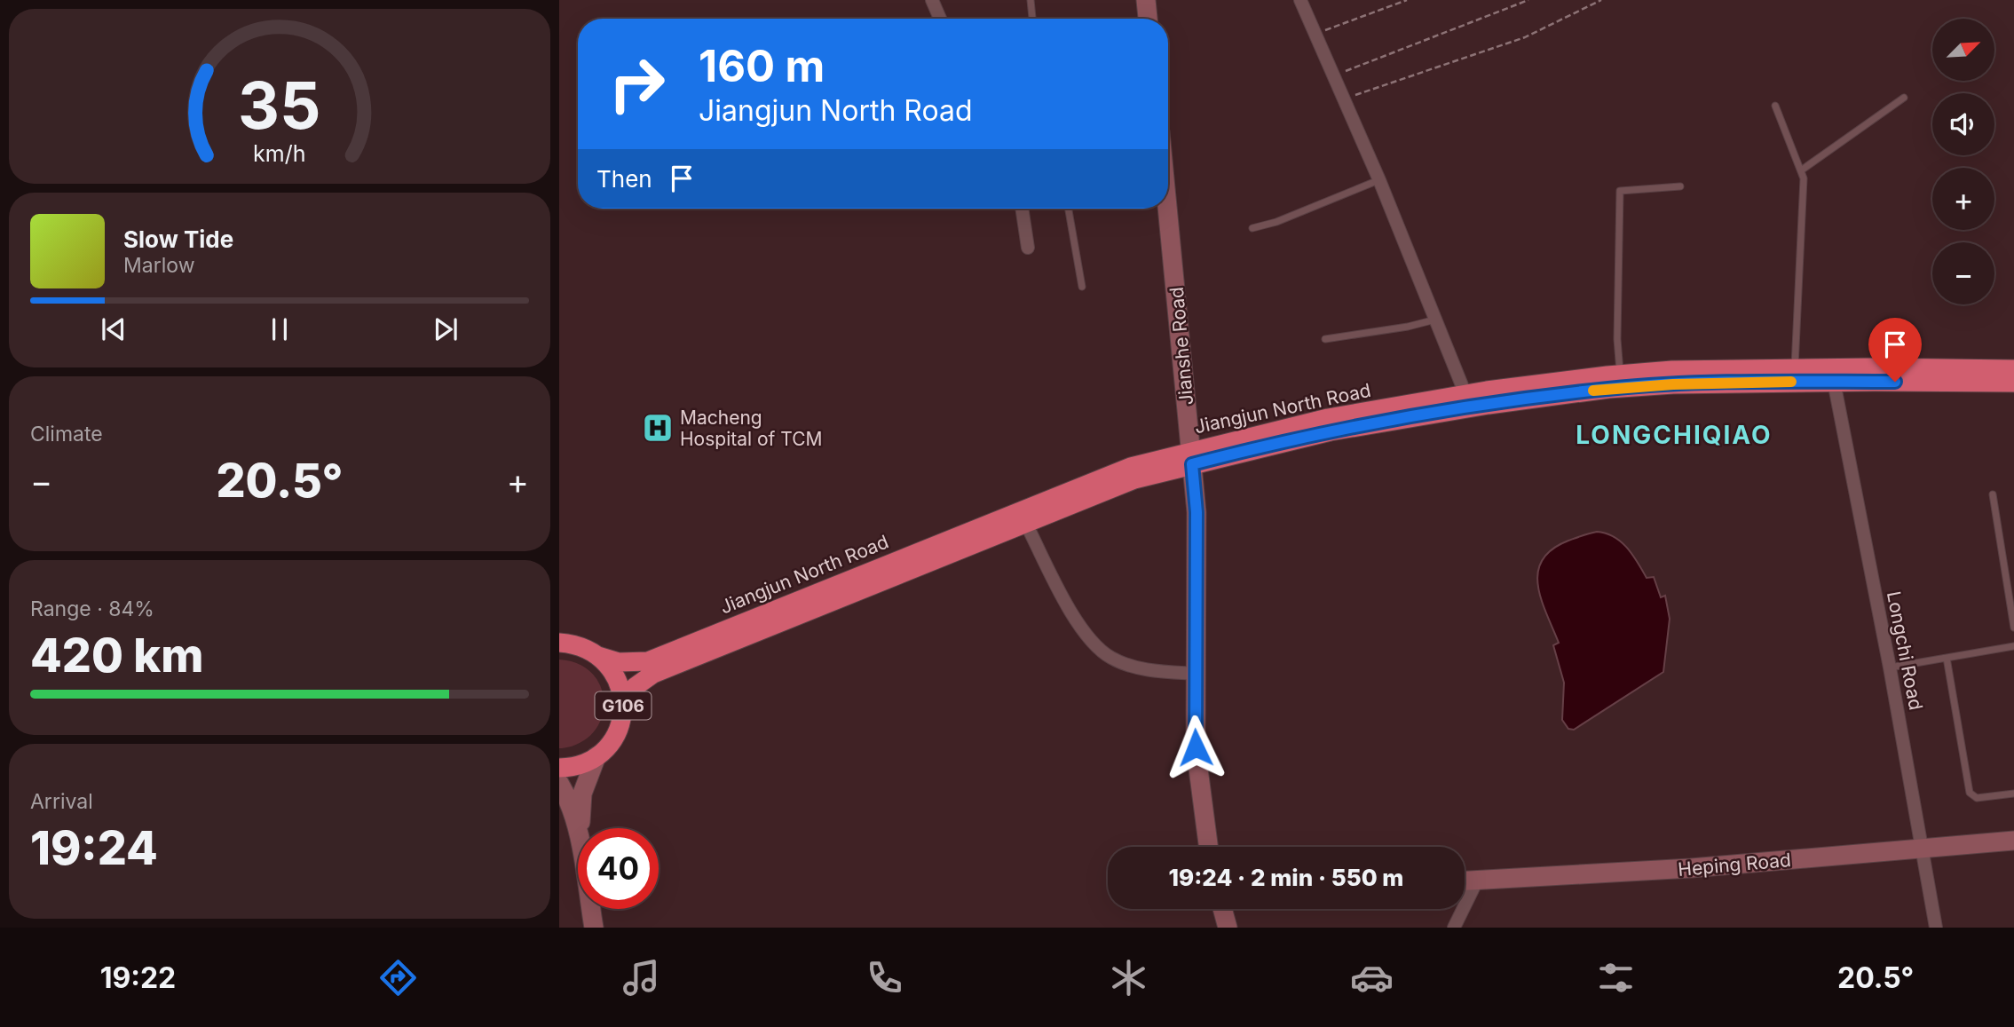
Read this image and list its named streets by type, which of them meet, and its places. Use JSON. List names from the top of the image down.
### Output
{
  "streets": {
    "highway": ["Jiangjun North Road", "G106"],
    "street": ["Jianshe Road", "Longchi Road", "Heping Road"]
  },
  "crossings": [
    ["Jianshe Road", "Jiangjun North Road"],
    ["Jiangjun North Road", "Longchi Road"],
    ["Jiangjun North Road", "G106"],
    ["Longchi Road", "Heping Road"]
  ],
  "districts": ["LONGCHIQIAO"],
  "places": {
    "hospital": ["Macheng Hospital of TCM"]
  },
  "north": "top right",
  "page": {
    "map_buttons": ["+", "−"],
    "turn": ["160 m", "Jiangjun North Road"],
    "then": "Then",
    "song": ["Slow Tide", "Marlow"],
    "tile": [
      "Climate",
      ["Range · 84%", "420 km"],
      ["Arrival", "19:24"]
    ],
    "heat": ["−", "20.5°", "+"],
    "limit": "40",
    "trip": "19:24 · 2 min · 550 m",
    "tabs": ["19:22", "20.5°"],
    "gauge": ["35", "km/h"]
  }
}
